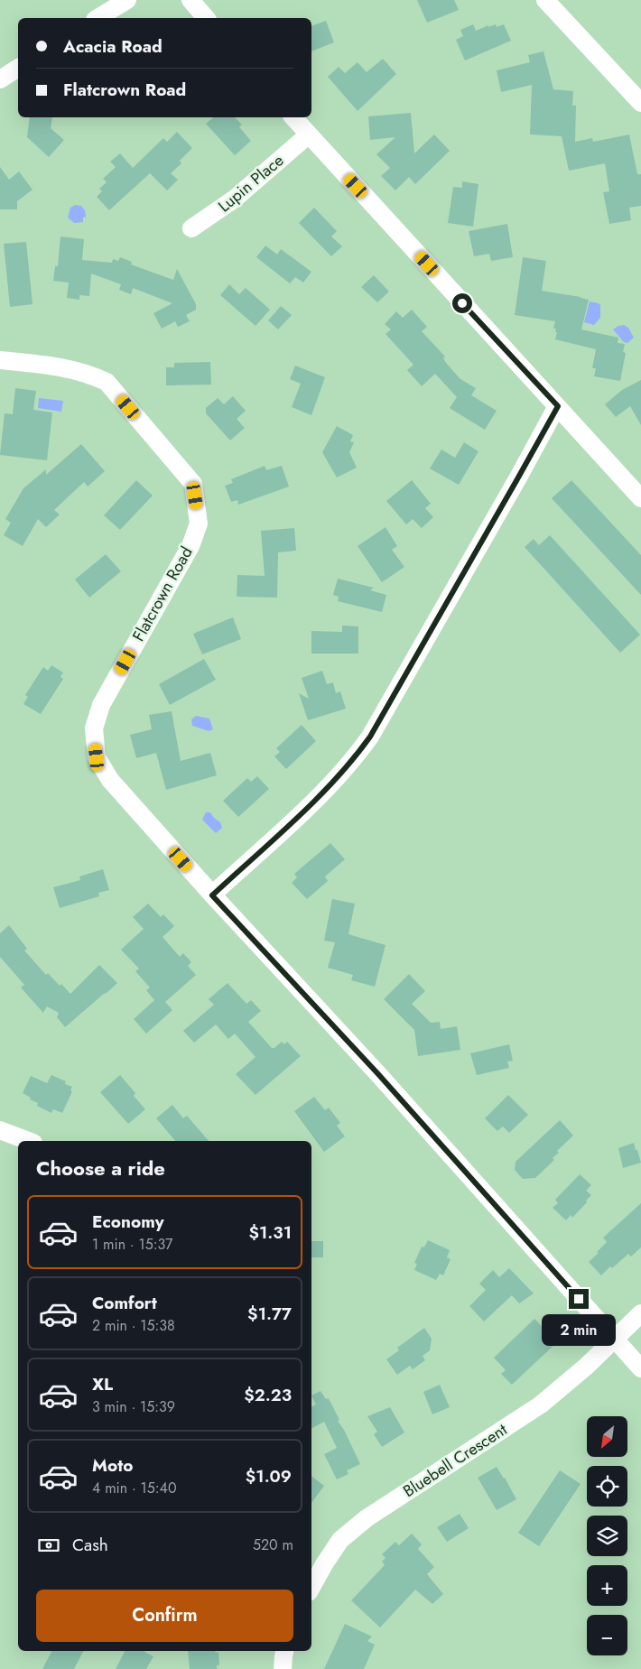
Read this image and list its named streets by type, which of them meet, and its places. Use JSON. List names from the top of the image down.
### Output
{
  "streets": {
    "street": ["Lupin Place", "Flatcrown Road", "Bluebell Crescent"]
  },
  "crossings": [
    ["Flatcrown Road", "Bluebell Crescent"]
  ],
  "north": "bottom left",
  "page": {
    "banner": ["Acacia Road", "Flatcrown Road"],
    "heading": "Choose a ride",
    "list": [
      {
        "name": "Economy",
        "note": "1 min · 15:37",
        "value": "$1.31"
      },
      {
        "name": "Comfort",
        "note": "2 min · 15:38",
        "value": "$1.77"
      },
      {
        "name": "XL",
        "note": "3 min · 15:39",
        "value": "$2.23"
      },
      {
        "name": "Moto",
        "note": "4 min · 15:40",
        "value": "$1.09"
      }
    ],
    "bubble": "2 min",
    "map_buttons": ["+", "−"],
    "pay": ["Cash", "520 m"],
    "buttons": "Confirm"
  }
}
